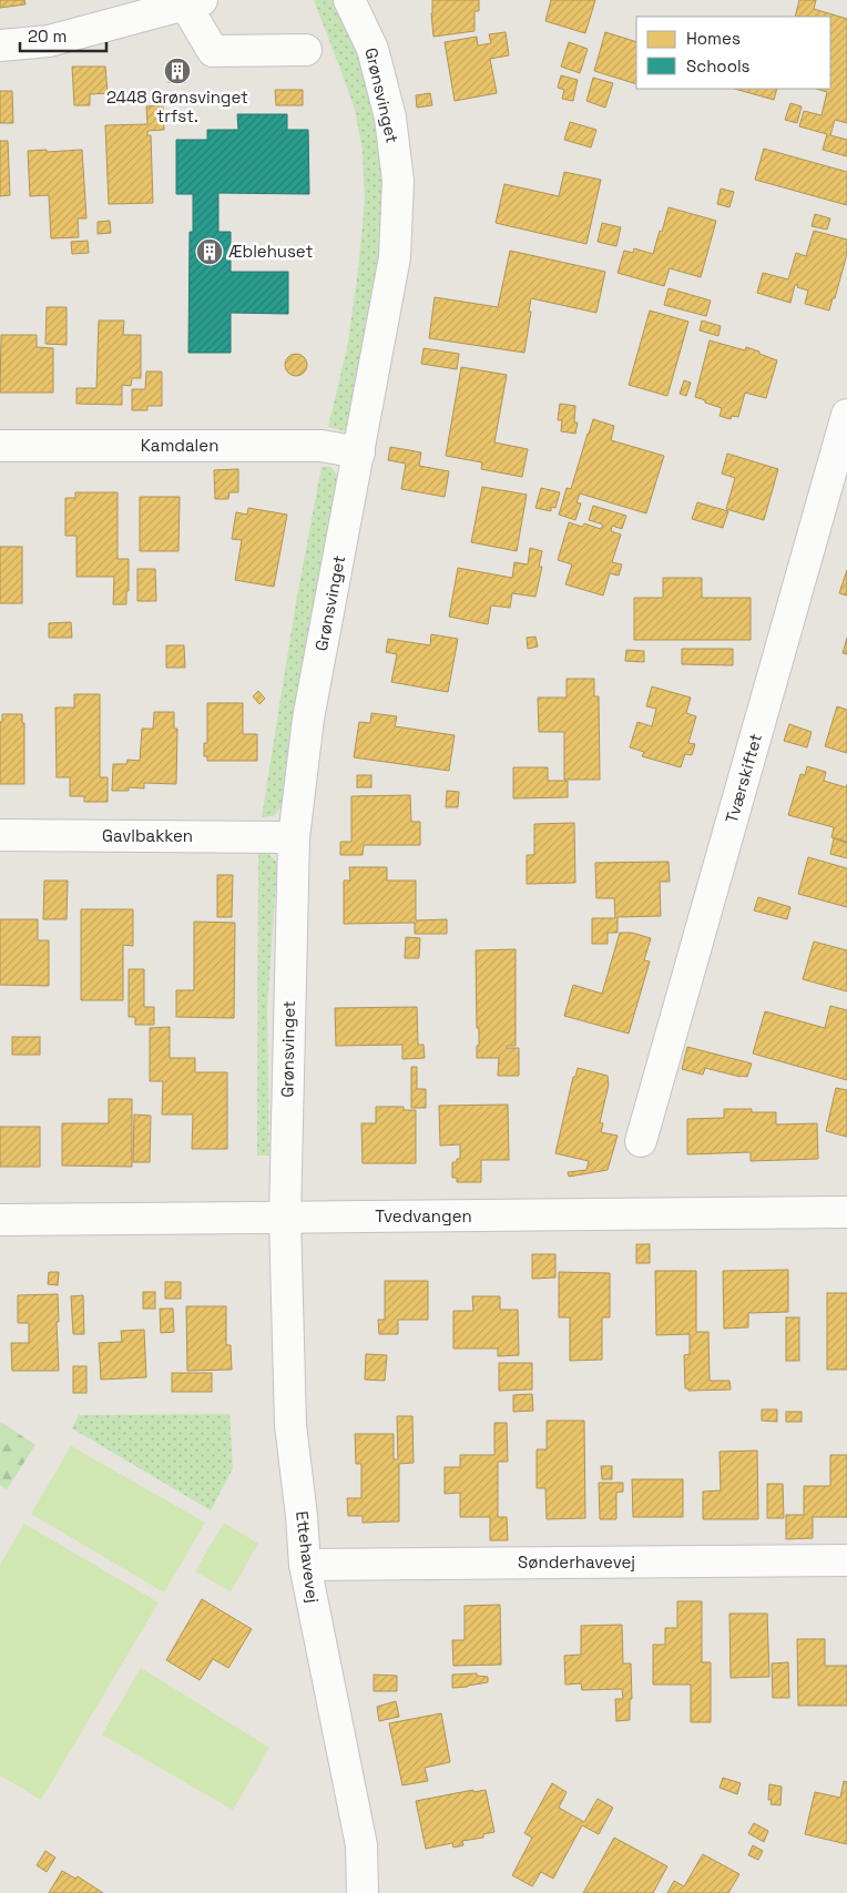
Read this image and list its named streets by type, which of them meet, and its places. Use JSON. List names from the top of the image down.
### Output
{
  "streets": {
    "street": [
      "Grønsvinget",
      "Kamdalen",
      "Tværskiftet",
      "Gavlbakken",
      "Tvedvangen",
      "Ettehavevej",
      "Sønderhavevej"
    ]
  },
  "crossings": [
    ["Grønsvinget", "Kamdalen"],
    ["Grønsvinget", "Gavlbakken"],
    ["Grønsvinget", "Tvedvangen"],
    ["Grønsvinget", "Ettehavevej"],
    ["Tvedvangen", "Ettehavevej"],
    ["Ettehavevej", "Sønderhavevej"]
  ],
  "places": {
    "building": ["2448 Grønsvinget trfst.", "Æblehuset"]
  },
  "legend": ["Homes", "Schools"],
  "scale_bar": "20 m"
}
